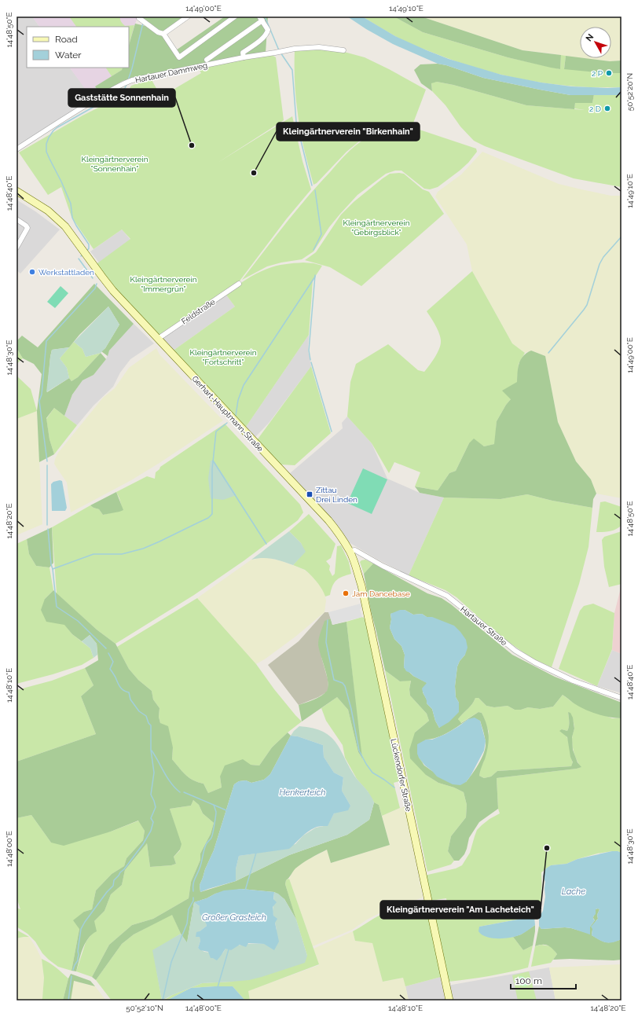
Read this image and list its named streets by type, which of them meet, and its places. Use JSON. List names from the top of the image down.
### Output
{
  "streets": {
    "main road": ["Gerhart-Hauptmann-Straße", "Lückendorfer Straße"],
    "street": ["Hartauer Dammweg", "Feldstraße", "Hartauer Straße"]
  },
  "crossings": [
    ["Feldstraße", "Gerhart-Hauptmann-Straße"],
    ["Gerhart-Hauptmann-Straße", "Hartauer Straße"],
    ["Gerhart-Hauptmann-Straße", "Lückendorfer Straße"],
    ["Hartauer Straße", "Lückendorfer Straße"]
  ],
  "water": ["Henkerteich", "Lache", "Großer Grasteich"],
  "parks": [
    "Kleingärtnerverein \"Sonnenhain\"",
    "Kleingärtnerverein \"Gebirgsblick\"",
    "Kleingärtnerverein \"Immergrün\"",
    "Kleingärtnerverein \"Fortschritt\""
  ],
  "places": {
    "other": [
      "2 P",
      "2 D",
      "Gaststätte Sonnenhain",
      "Kleingärtnerverein \"Birkenhain\"",
      "Werkstattladen",
      "Jam Dancebase",
      "Kleingärtnerverein \"Am Lacheteich\""
    ],
    "transit": ["Zittau Drei Linden"]
  },
  "legend": ["Road", "Water"],
  "scale_bar": "100 m",
  "north": "top left",
  "coordinates": [
    "14°49'00\"E",
    "14°49'10\"E",
    "14°48'50\"E",
    "50°52'20\"N",
    "14°48'40\"E",
    "14°48'30\"E",
    "14°48'20\"E",
    "14°48'10\"E",
    "14°48'00\"E",
    "50°52'10\"N"
  ]
}
